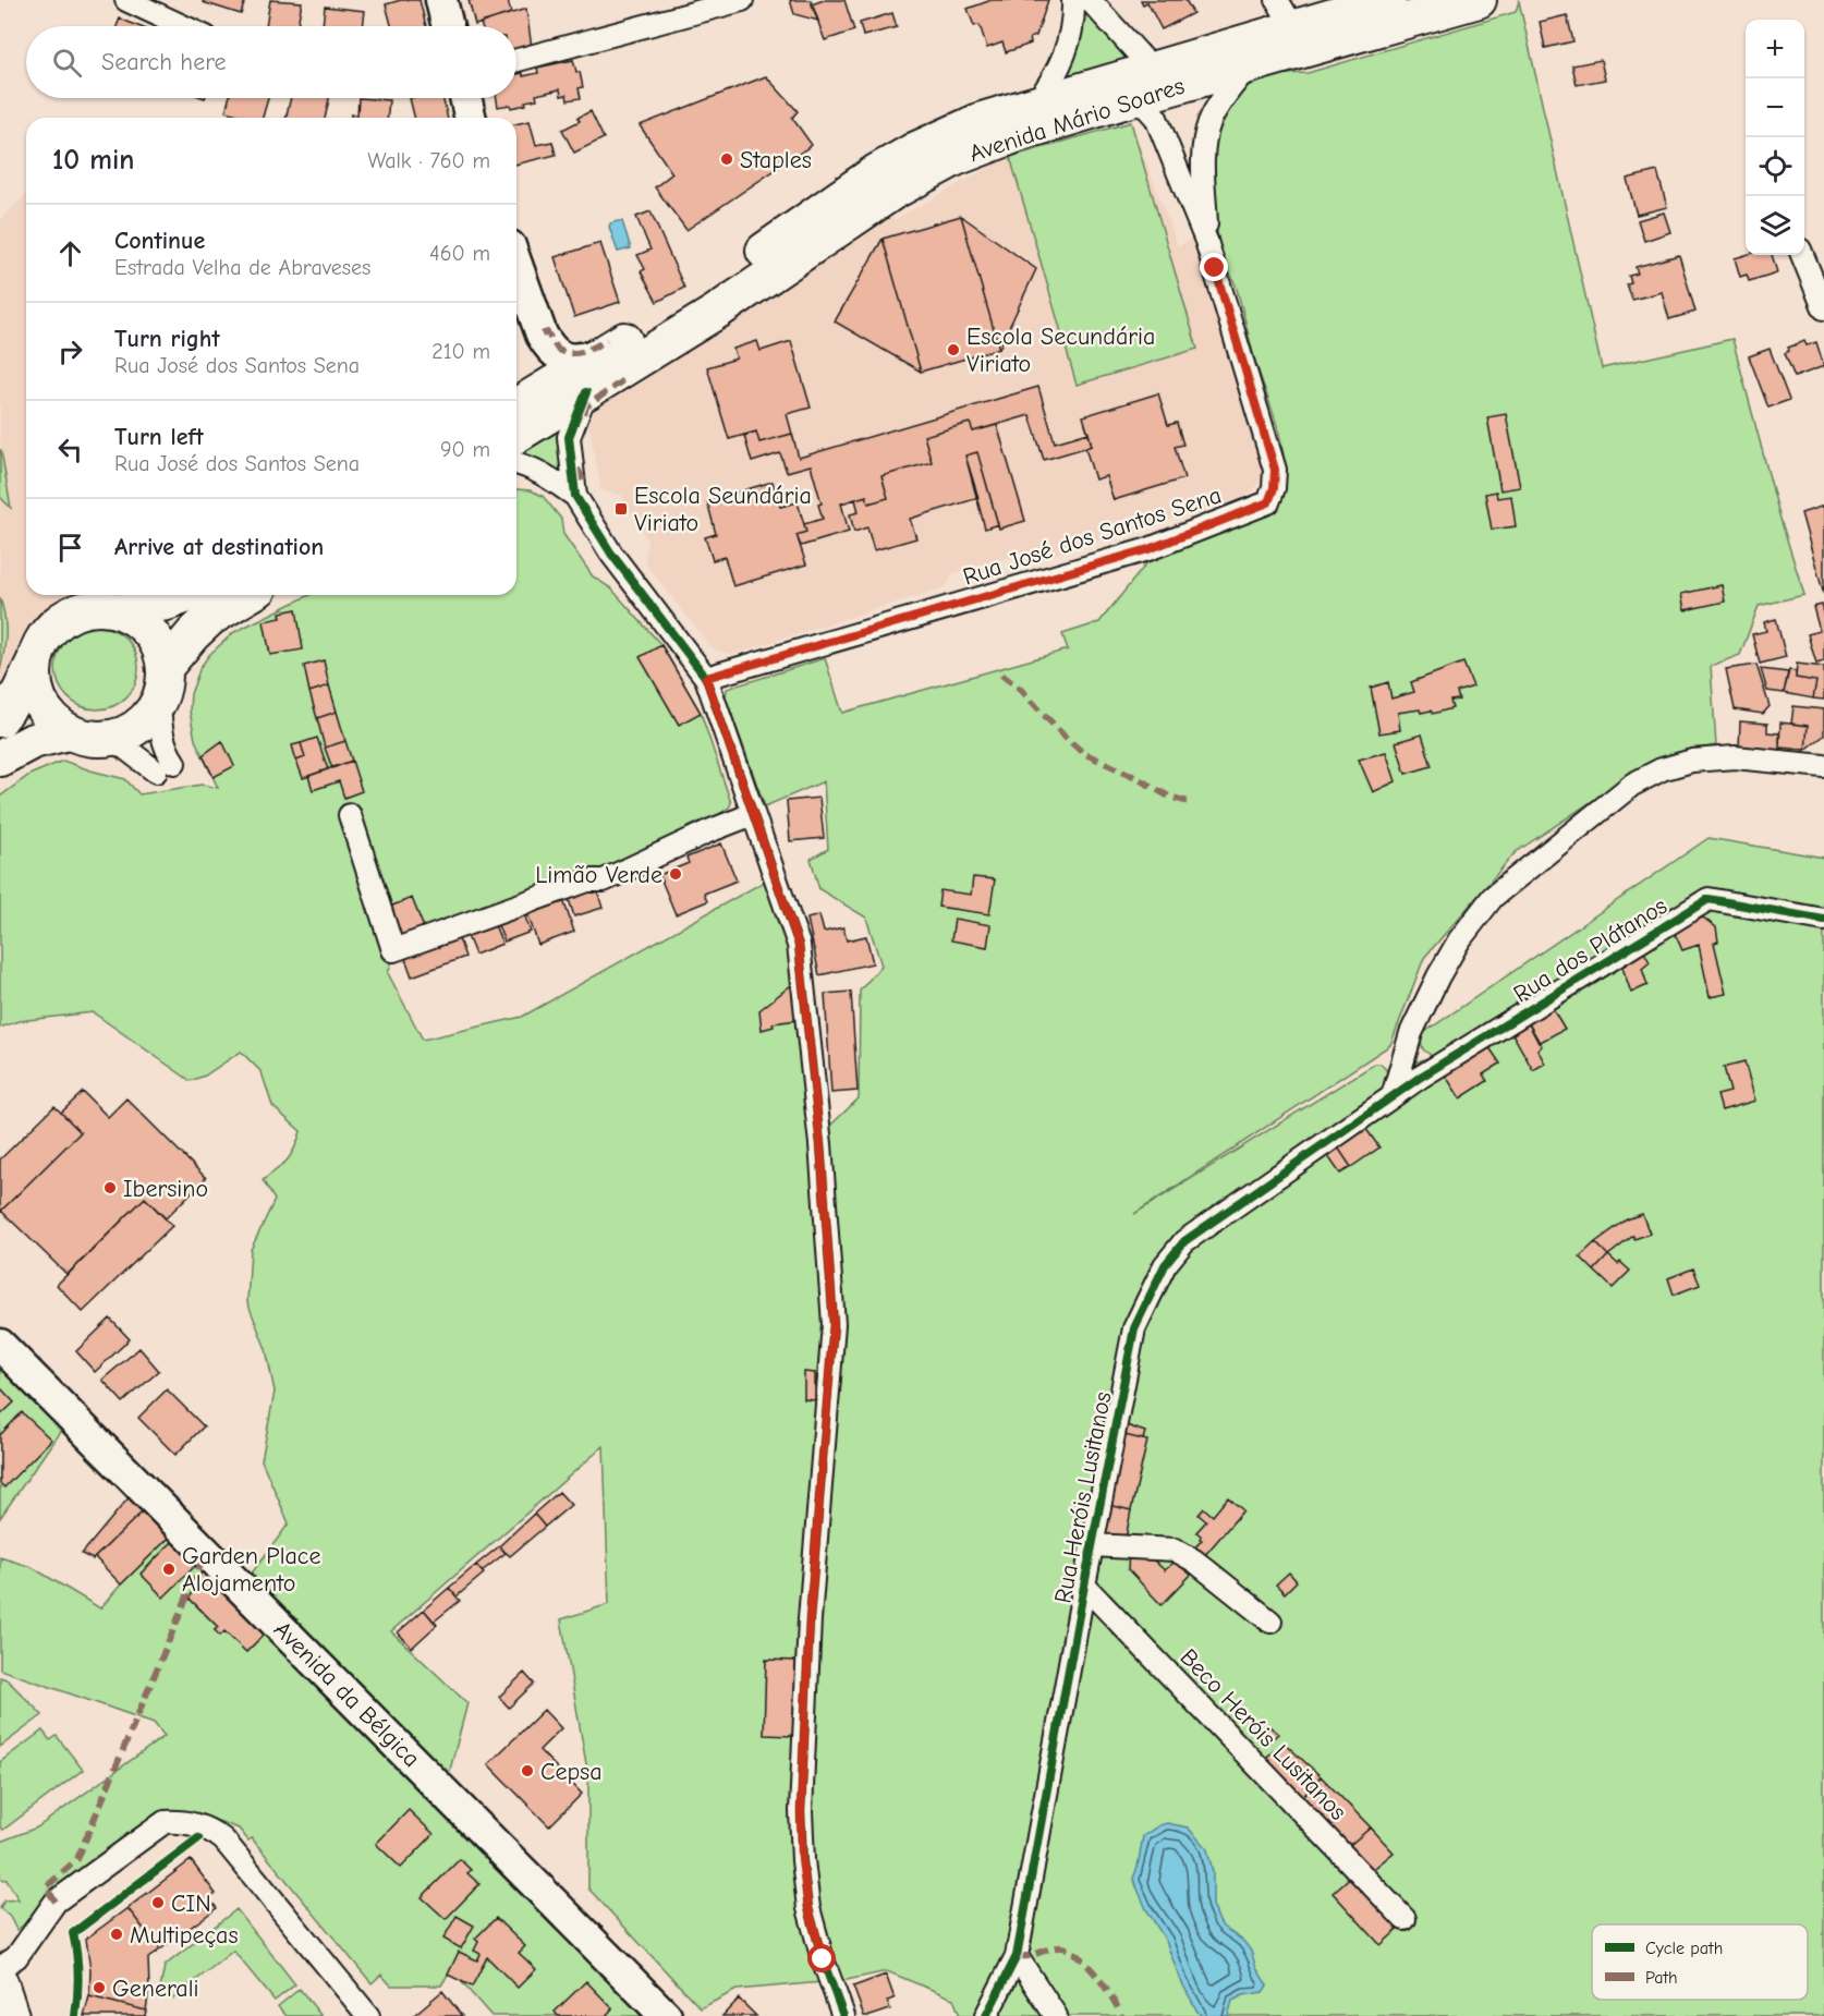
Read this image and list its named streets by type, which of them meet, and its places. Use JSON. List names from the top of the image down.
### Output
{
  "streets": {
    "main road": ["Avenida Mário Soares", "Avenida da Bélgica"],
    "street": [
      "Rua José dos Santos Sena",
      "Rua dos Plátanos",
      "Rua Heróis Lusitanos",
      "Beco Heróis Lusitanos"
    ]
  },
  "crossings": [
    ["Avenida Mário Soares", "Rua José dos Santos Sena"],
    ["Rua dos Plátanos", "Rua Heróis Lusitanos"],
    ["Rua Heróis Lusitanos", "Beco Heróis Lusitanos"]
  ],
  "places": {
    "other": [
      "Staples",
      "Escola Secundária Viriato",
      "Limão Verde",
      "Ibersino",
      "Garden Place Alojamento",
      "Cepsa",
      "CIN",
      "Multipeças",
      "Generali"
    ],
    "transit": ["Escola Seundária Viriato"]
  },
  "legend": ["Cycle path", "Path"],
  "page": {
    "map_buttons": ["+", "−"],
    "search": "Search here",
    "heading": ["10 min", "Walk · 760 m"],
    "list": [
      ["Continue", "Estrada Velha de Abraveses", "460 m"],
      ["Turn right", "Rua José dos Santos Sena", "210 m"],
      ["Turn left", "Rua José dos Santos Sena", "90 m"],
      "Arrive at destination"
    ]
  }
}
